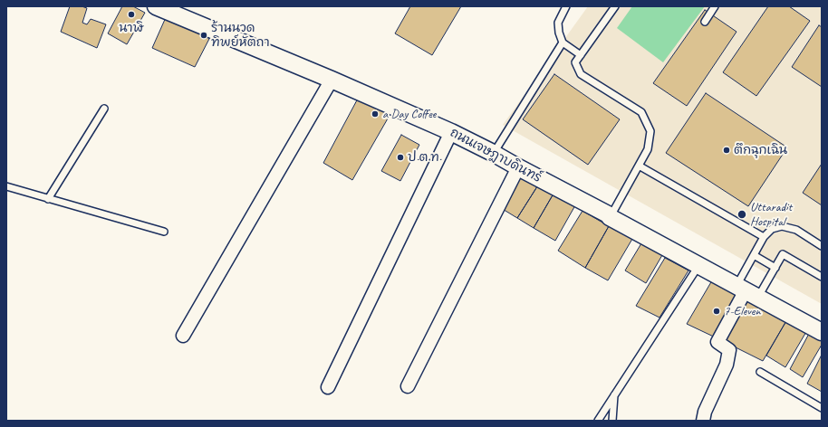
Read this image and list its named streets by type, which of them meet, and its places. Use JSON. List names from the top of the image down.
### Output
{
  "streets": {
    "street": ["ถนนเจษฎาบดินทร์"]
  },
  "places": [
    "นาฬิ",
    "ร้านนวด ทิพย์หัตถา",
    "a Day Coffee",
    "ตึกฉุกเฉิน",
    "ป.ต.ท.",
    "Uttaradit Hospital",
    "7-Eleven"
  ]
}
